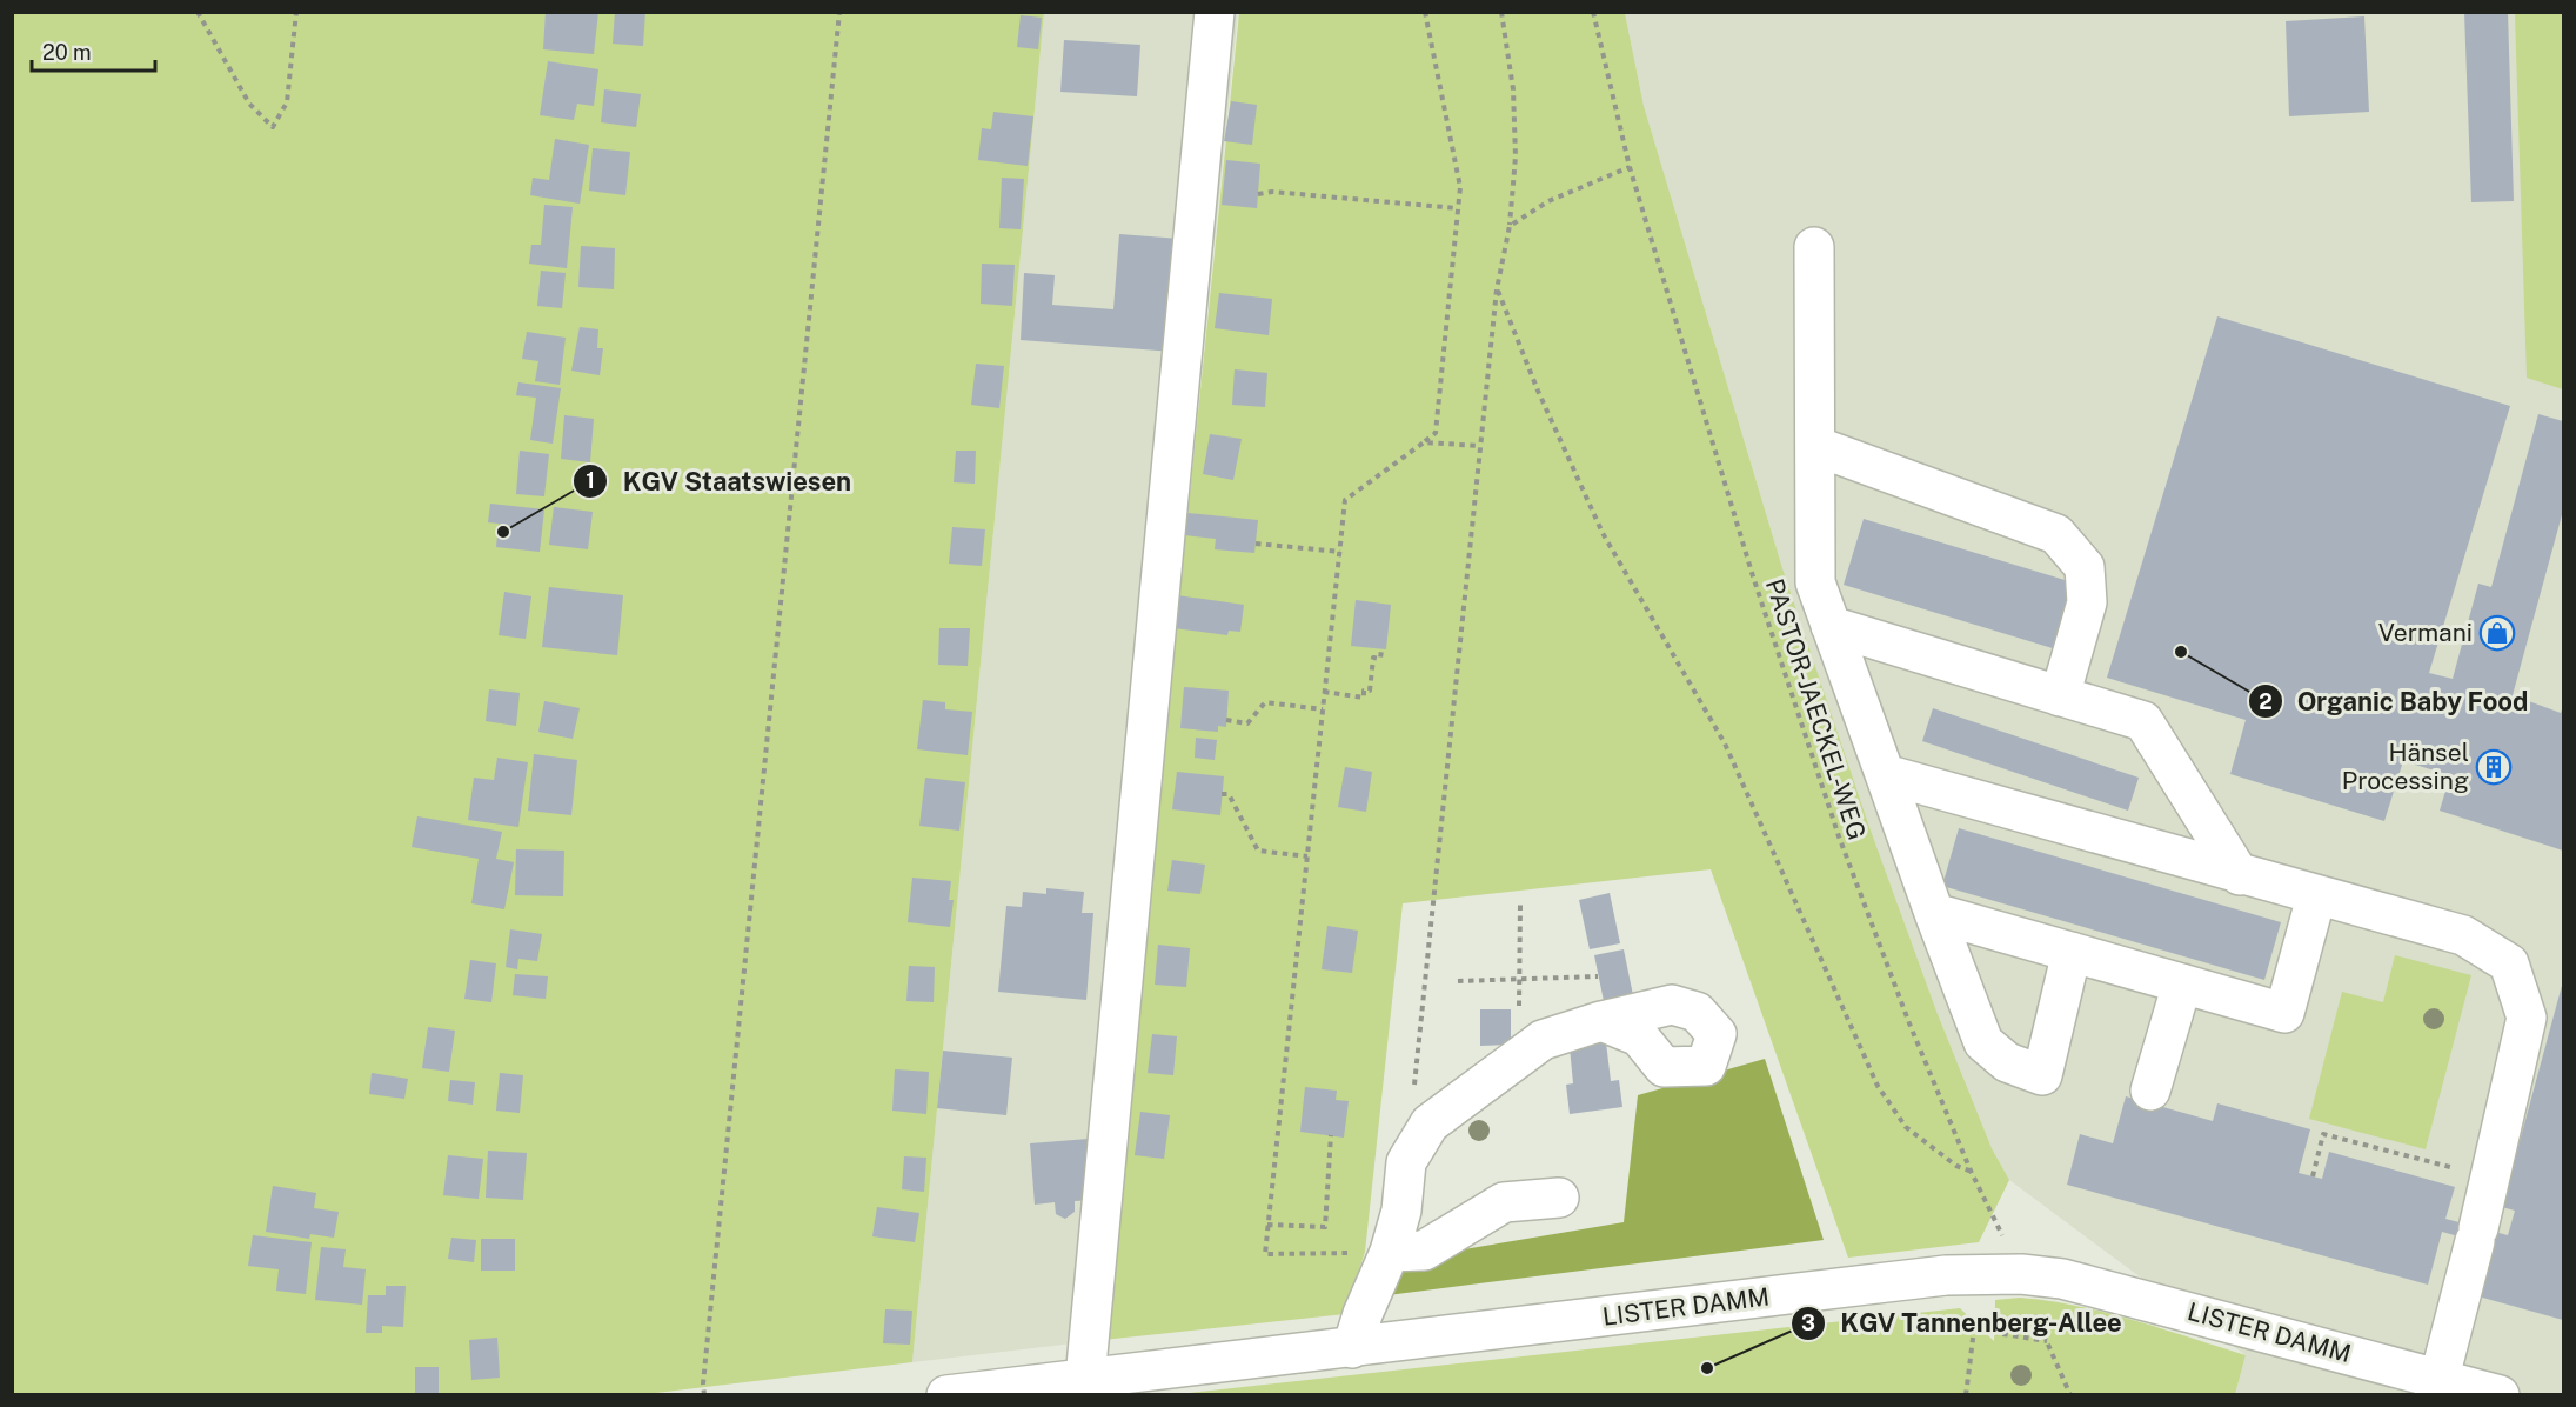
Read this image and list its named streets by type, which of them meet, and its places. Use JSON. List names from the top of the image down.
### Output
{
  "streets": {
    "street": ["LISTER DAMM"],
    "path": ["PASTOR-JAECKEL-WEG"]
  },
  "crossings": [
    ["PASTOR-JAECKEL-WEG", "LISTER DAMM"]
  ],
  "places": {
    "other": ["KGV Staatswiesen", "Organic Baby Food", "KGV Tannenberg-Allee"],
    "shop": ["Vermani"],
    "building": ["Hänsel Processing"]
  },
  "scale_bar": "20 m"
}
